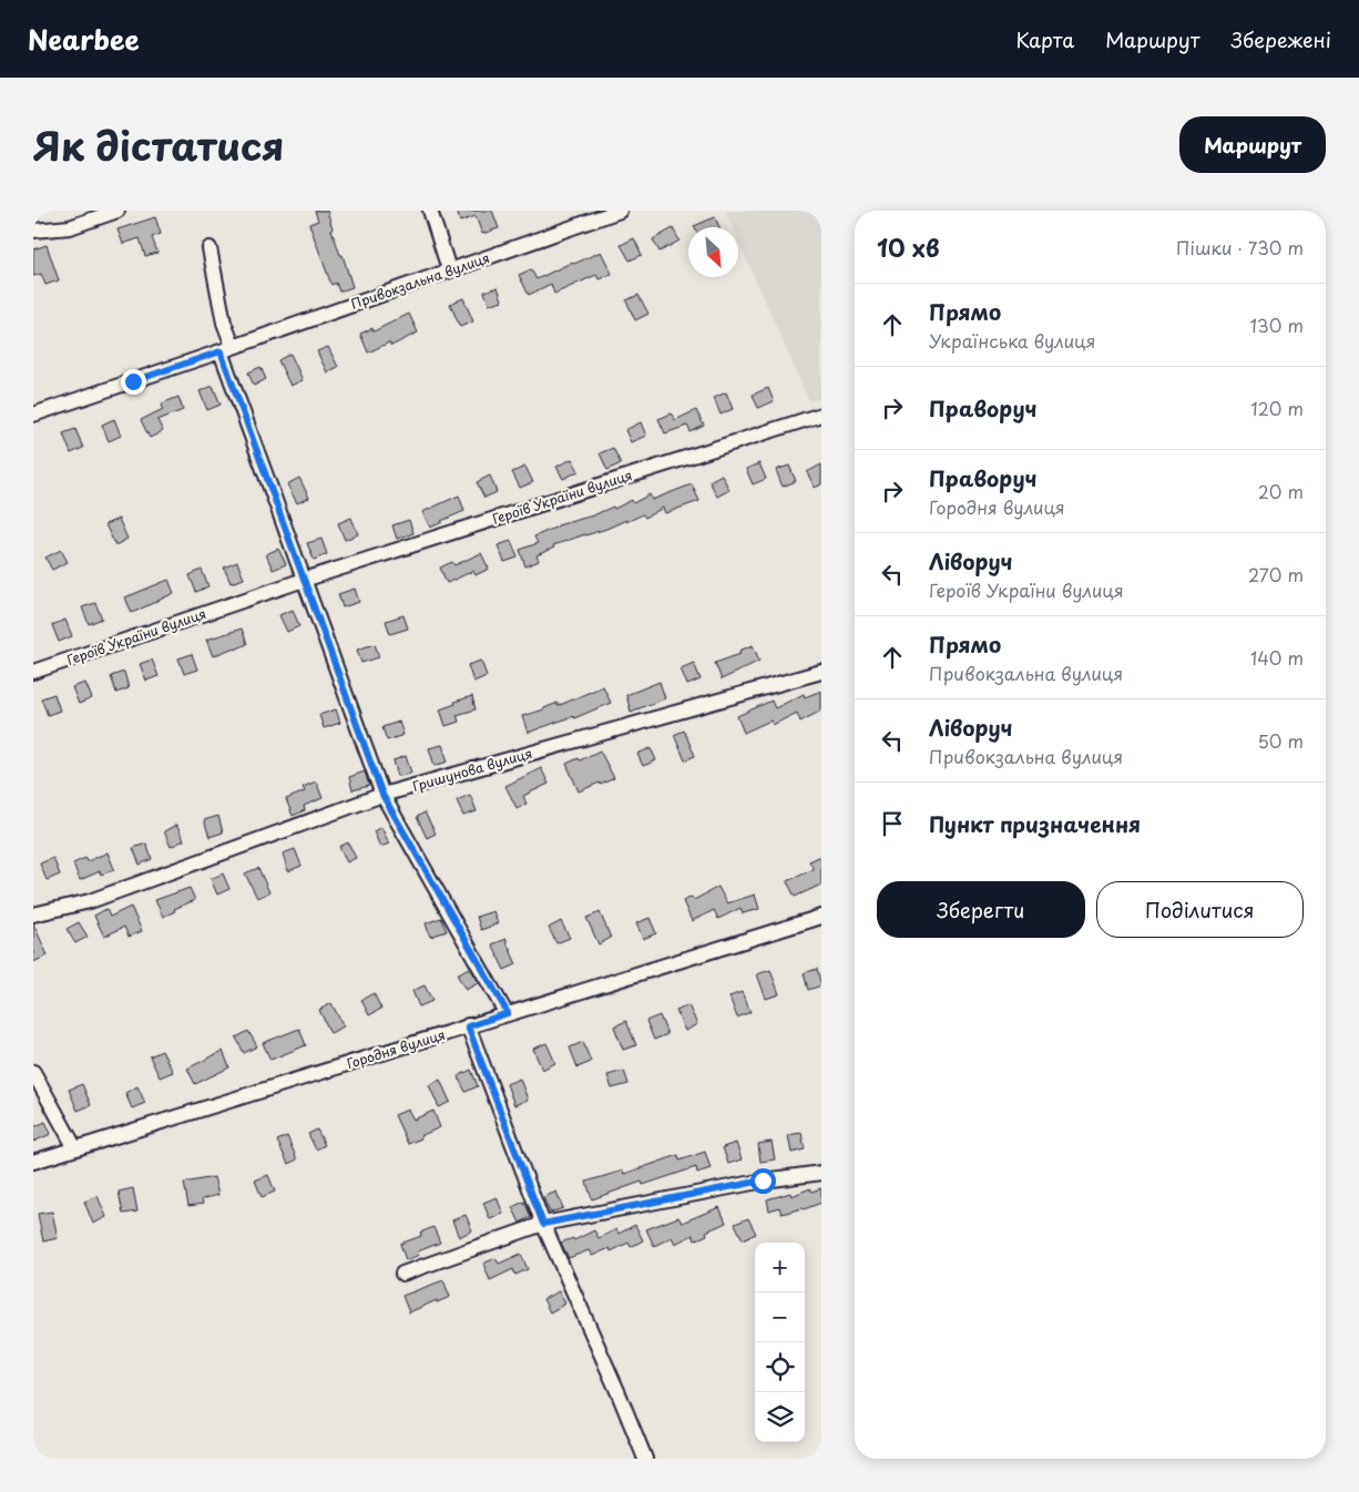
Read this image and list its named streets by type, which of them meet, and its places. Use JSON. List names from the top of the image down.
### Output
{
  "streets": {
    "street": [
      "Привокзальна вулиця",
      "Героїв України вулиця",
      "Гришунова вулиця",
      "Городня вулиця"
    ]
  },
  "north": "bottom right",
  "page": {
    "header": "Nearbee",
    "nav": ["Карта", "Маршрут", "Збережені"],
    "title": "Як дістатися",
    "buttons": [
      "Маршрут",
      ["Зберегти", "Поділитися"]
    ],
    "heading": ["10 хв", "Пішки · 730 m"],
    "list": [
      ["Прямо", "Українська вулиця", "130 m"],
      ["Праворуч", "120 m"],
      ["Праворуч", "Городня вулиця", "20 m"],
      ["Ліворуч", "Героїв України вулиця", "270 m"],
      ["Прямо", "Привокзальна вулиця", "140 m"],
      ["Ліворуч", "Привокзальна вулиця", "50 m"],
      "Пункт призначення"
    ],
    "map_buttons": ["+", "−"]
  }
}
